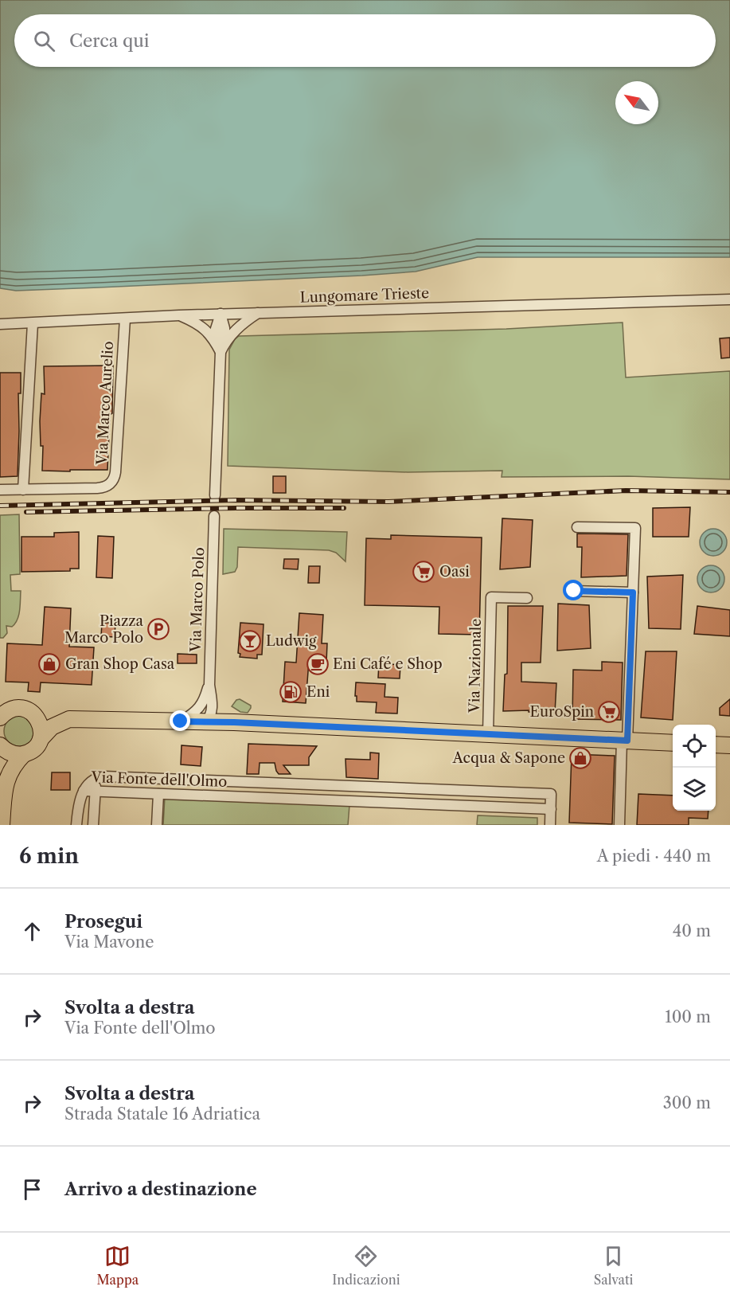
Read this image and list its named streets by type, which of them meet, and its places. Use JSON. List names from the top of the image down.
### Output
{
  "streets": {
    "street": [
      "Lungomare Trieste",
      "Via Marco Aurelio",
      "Via Marco Polo",
      "Via Nazionale",
      "Via Fonte dell'Olmo"
    ]
  },
  "crossings": [
    ["Lungomare Trieste", "Via Marco Aurelio"]
  ],
  "places": {
    "supermarket": ["Oasi", "EuroSpin"],
    "parking": ["Piazza Marco Polo"],
    "bar": ["Ludwig"],
    "shop": ["Gran Shop Casa", "Acqua & Sapone"],
    "cafe": ["Eni Café e Shop"],
    "fuel station": ["Eni"]
  },
  "north": "top left",
  "page": {
    "search": "Cerca qui",
    "heading": ["6 min", "A piedi · 440 m"],
    "list": [
      ["Prosegui", "Via Mavone", "40 m"],
      ["Svolta a destra", "Via Fonte dell'Olmo", "100 m"],
      ["Svolta a destra", "Strada Statale 16 Adriatica", "300 m"],
      "Arrivo a destinazione"
    ],
    "nav": ["Mappa", "Indicazioni", "Salvati"]
  }
}
